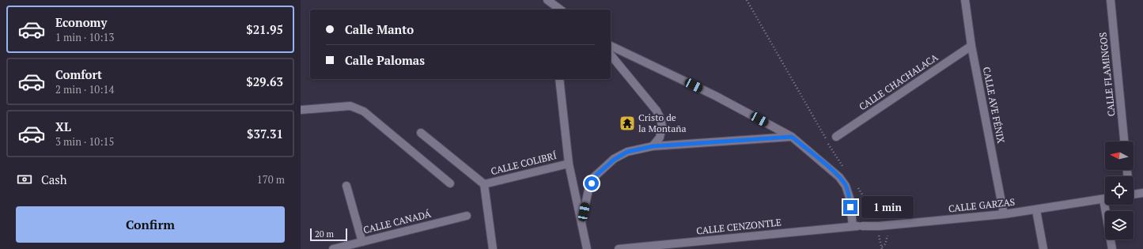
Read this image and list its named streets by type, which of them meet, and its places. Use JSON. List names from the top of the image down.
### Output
{
  "streets": {
    "street": [
      "CALLE FLAMINGOS",
      "CALLE CHACHALACA",
      "CALLE AVE FÉNIX",
      "CALLE COLIBRÍ",
      "CALLE GARZAS",
      "CALLE CANADÁ",
      "CALLE CENZONTLE"
    ]
  },
  "crossings": [
    ["CALLE CHACHALACA", "CALLE AVE FÉNIX"],
    ["CALLE AVE FÉNIX", "CALLE GARZAS"],
    ["CALLE GARZAS", "CALLE CENZONTLE"]
  ],
  "places": {
    "temple": ["Cristo de la Montaña"]
  },
  "scale_bar": "20 m",
  "north": "left",
  "page": {
    "list": [
      {
        "name": "Economy",
        "note": "1 min · 10:13",
        "value": "$21.95"
      },
      {
        "name": "Comfort",
        "note": "2 min · 10:14",
        "value": "$29.63"
      },
      {
        "name": "XL",
        "note": "3 min · 10:15",
        "value": "$37.31"
      }
    ],
    "banner": ["Calle Manto", "Calle Palomas"],
    "pay": ["Cash", "170 m"],
    "bubble": "1 min",
    "buttons": "Confirm",
    "scale": "20 m"
  }
}
